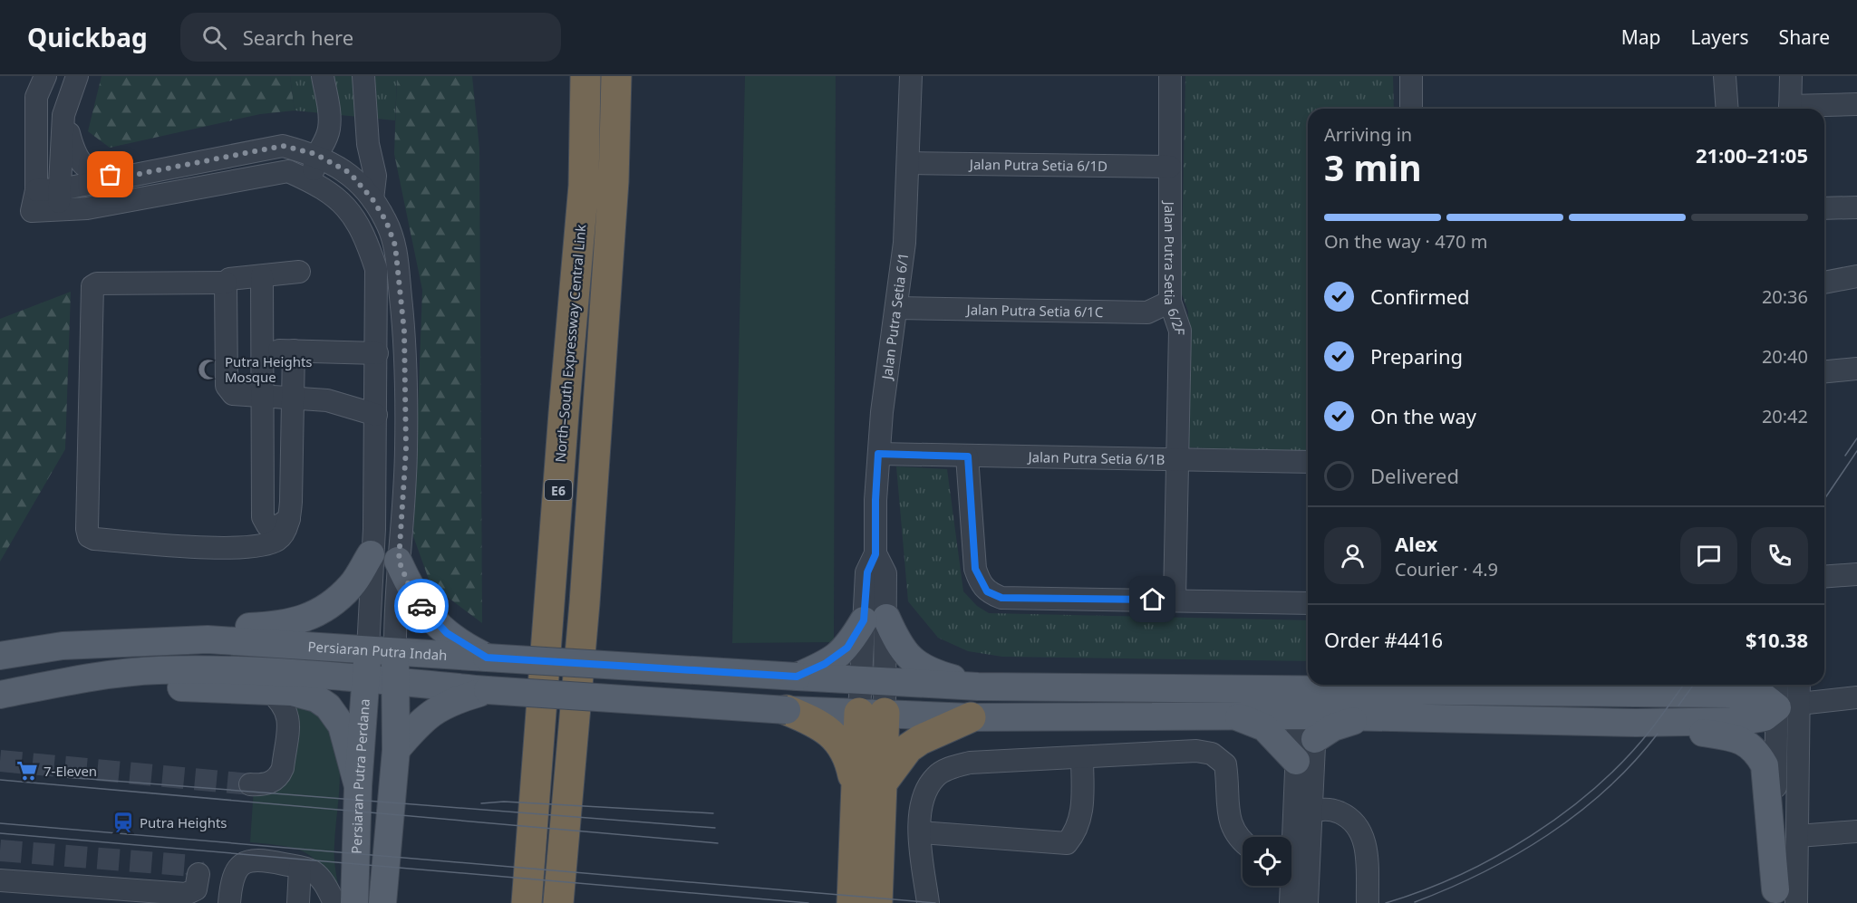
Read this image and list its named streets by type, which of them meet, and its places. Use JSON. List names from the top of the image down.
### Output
{
  "streets": {
    "highway": ["North–South Expressway Central Link", "E6"],
    "main road": ["Persiaran Putra Indah", "Persiaran Putra Perdana"],
    "street": [
      "Jalan Putra Setia 6/1D",
      "Jalan Putra Setia 6/2F",
      "Jalan Putra Setia 6/1C",
      "Jalan Putra Setia 6/1",
      "Jalan Putra Setia 6/1B"
    ]
  },
  "crossings": [
    ["Jalan Putra Setia 6/1D", "Jalan Putra Setia 6/2F"],
    ["Jalan Putra Setia 6/1D", "Jalan Putra Setia 6/1"],
    ["Jalan Putra Setia 6/2F", "Jalan Putra Setia 6/1C"],
    ["Jalan Putra Setia 6/2F", "Jalan Putra Setia 6/1B"],
    ["Jalan Putra Setia 6/1C", "Jalan Putra Setia 6/1"],
    ["Jalan Putra Setia 6/1", "Jalan Putra Setia 6/1B"],
    ["Jalan Putra Setia 6/1", "Persiaran Putra Indah"],
    ["Persiaran Putra Indah", "Persiaran Putra Perdana"]
  ],
  "places": {
    "mosque": ["Putra Heights Mosque"],
    "supermarket": ["7-Eleven"],
    "station": ["Putra Heights"]
  },
  "page": {
    "header": "Quickbag",
    "search": "Search here",
    "nav": ["Map", "Layers", "Share"],
    "heading": ["3 min", "Arriving in", "21:00–21:05"],
    "panel": [
      "Alex",
      "Courier · 4.9",
      "Order #4416",
      "$10.38"
    ],
    "bar": "On the way · 470 m",
    "list": [
      ["Confirmed", "20:36"],
      ["Preparing", "20:40"],
      ["On the way", "20:42"],
      "Delivered"
    ]
  }
}
